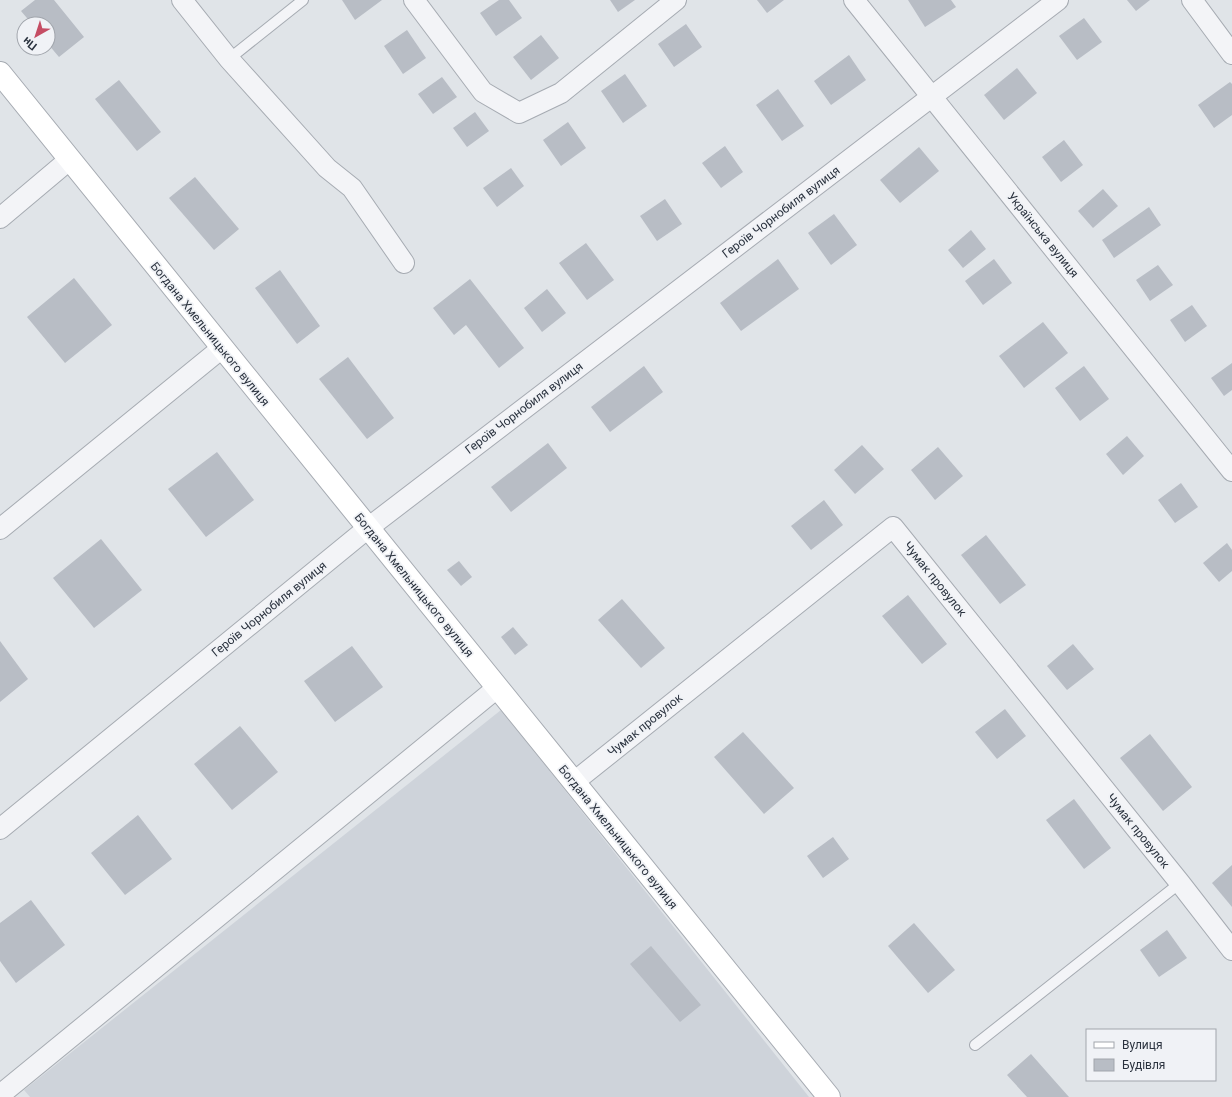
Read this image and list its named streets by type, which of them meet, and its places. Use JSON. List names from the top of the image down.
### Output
{
  "streets": {
    "street": [
      "Героїв Чорнобиля вулиця",
      "Українська вулиця",
      "Богдана Хмельницького вулиця",
      "Чумак провулок"
    ]
  },
  "crossings": [
    ["Героїв Чорнобиля вулиця", "Українська вулиця"],
    ["Героїв Чорнобиля вулиця", "Богдана Хмельницького вулиця"],
    ["Богдана Хмельницького вулиця", "Чумак провулок"]
  ],
  "legend": ["Вулиця", "Будівля"],
  "north": "bottom left"
}
